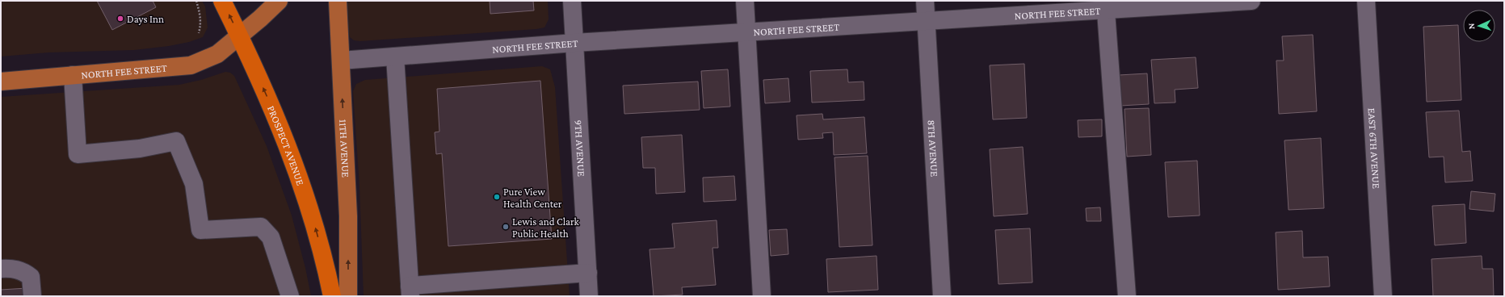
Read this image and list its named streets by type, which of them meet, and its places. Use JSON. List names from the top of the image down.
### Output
{
  "streets": {
    "highway": ["PROSPECT AVENUE"],
    "main road": ["NORTH FEE STREET", "11TH AVENUE"],
    "street": ["9TH AVENUE", "8TH AVENUE", "EAST 6TH AVENUE"]
  },
  "crossings": [
    ["NORTH FEE STREET", "PROSPECT AVENUE"],
    ["NORTH FEE STREET", "11TH AVENUE"],
    ["NORTH FEE STREET", "9TH AVENUE"],
    ["NORTH FEE STREET", "8TH AVENUE"]
  ],
  "one_way": ["PROSPECT AVENUE", "11TH AVENUE"],
  "places": ["Days Inn", "Pure View Health Center", "Lewis and Clark Public Health"],
  "north": "left"
}
